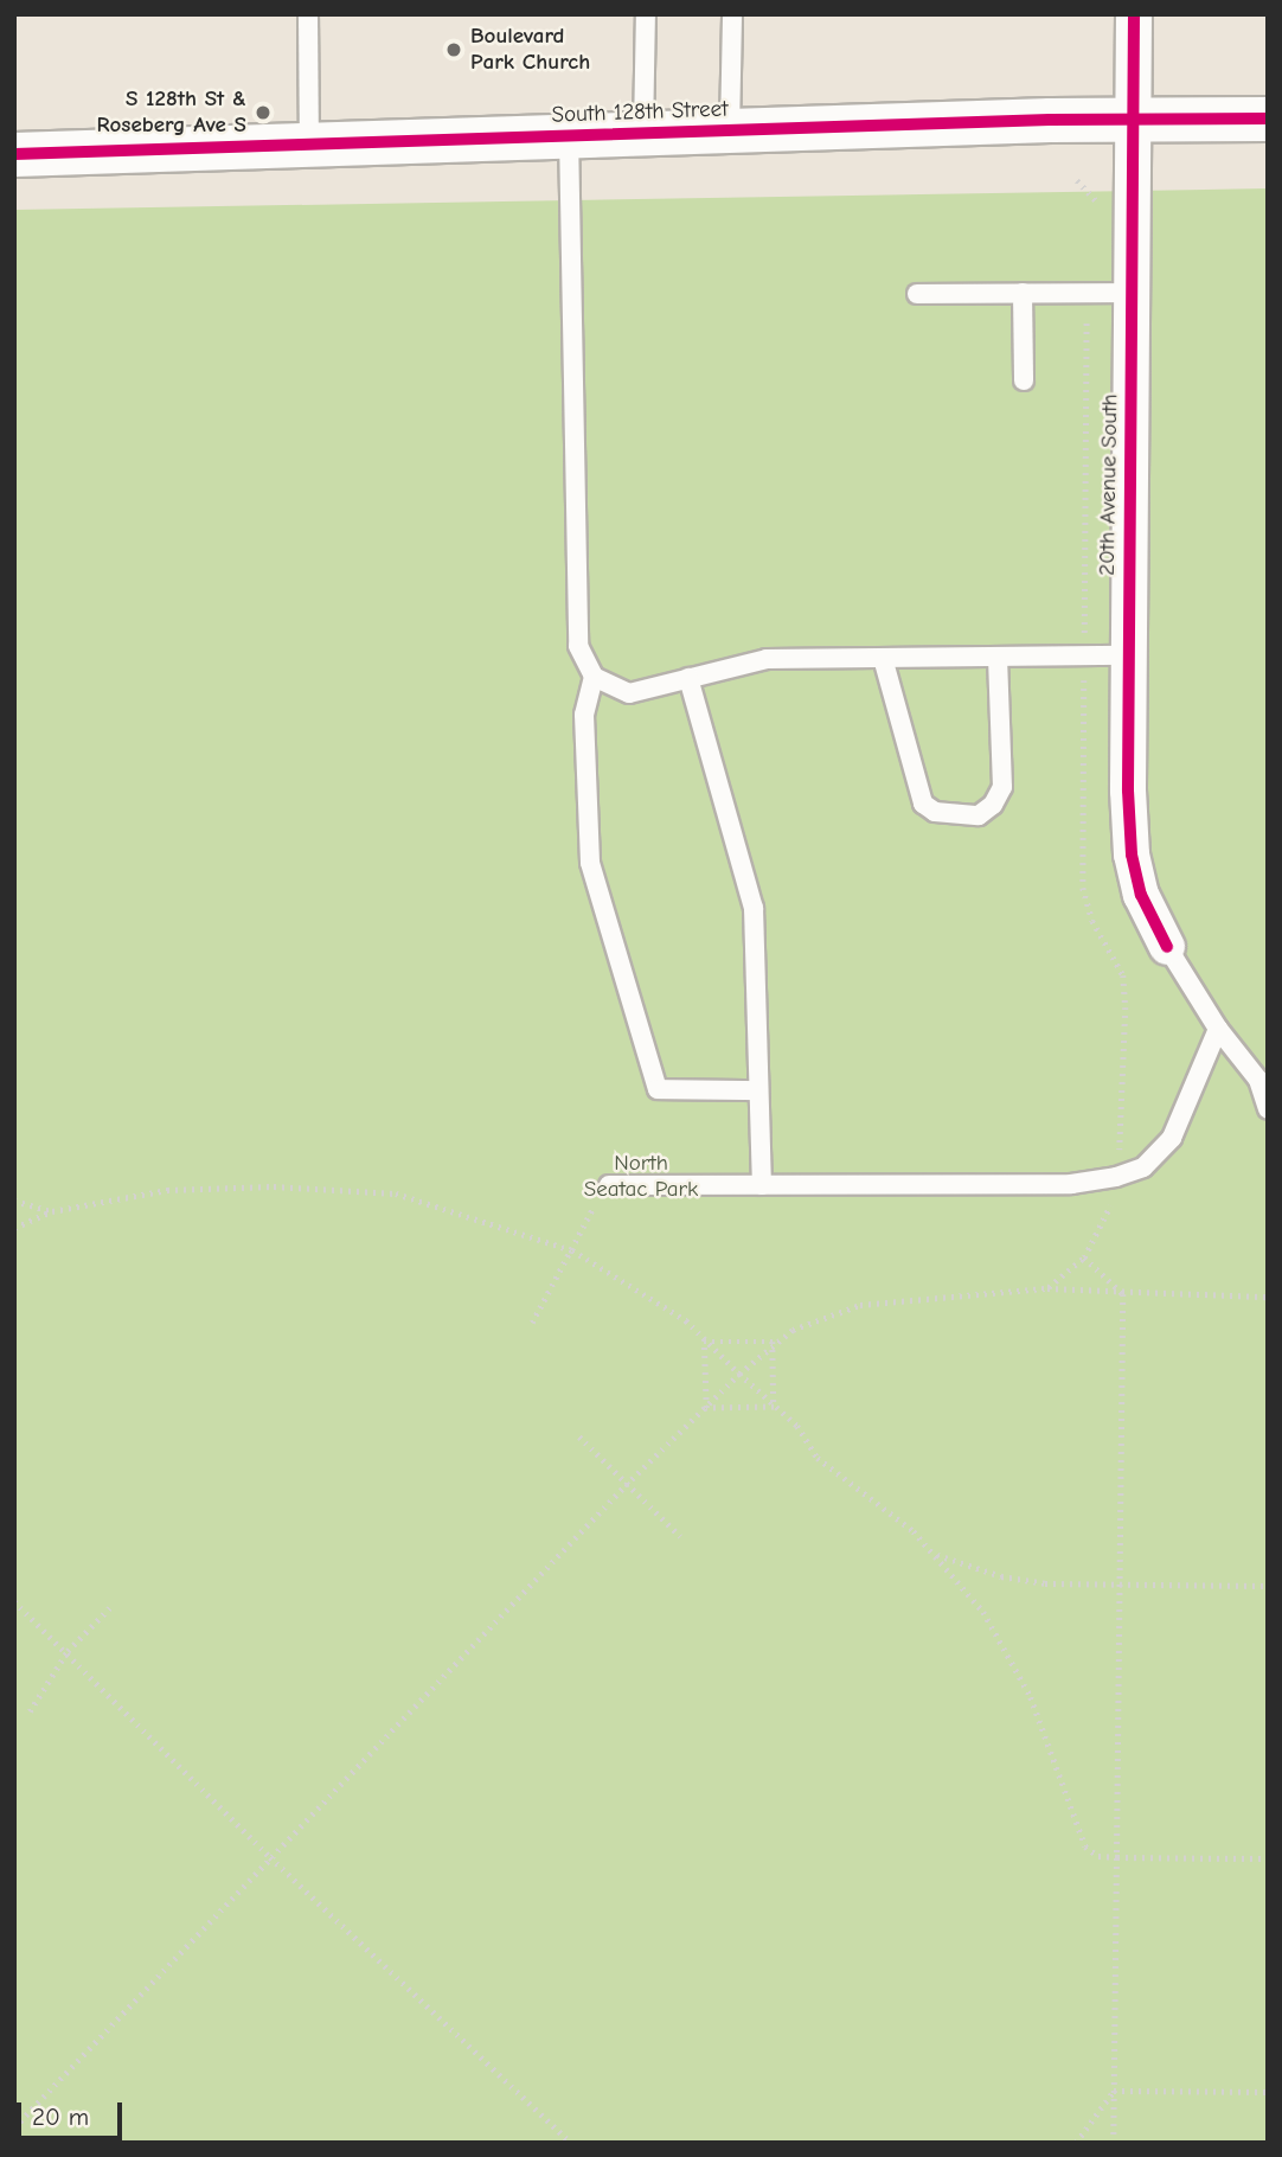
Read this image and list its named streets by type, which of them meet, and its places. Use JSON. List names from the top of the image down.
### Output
{
  "streets": {
    "street": ["South 128th Street", "20th Avenue South"]
  },
  "crossings": [
    ["South 128th Street", "20th Avenue South"]
  ],
  "parks": ["North Seatac Park"],
  "places": ["Boulevard Park Church", "S 128th St & Roseberg Ave S"],
  "scale_bar": "20 m"
}
